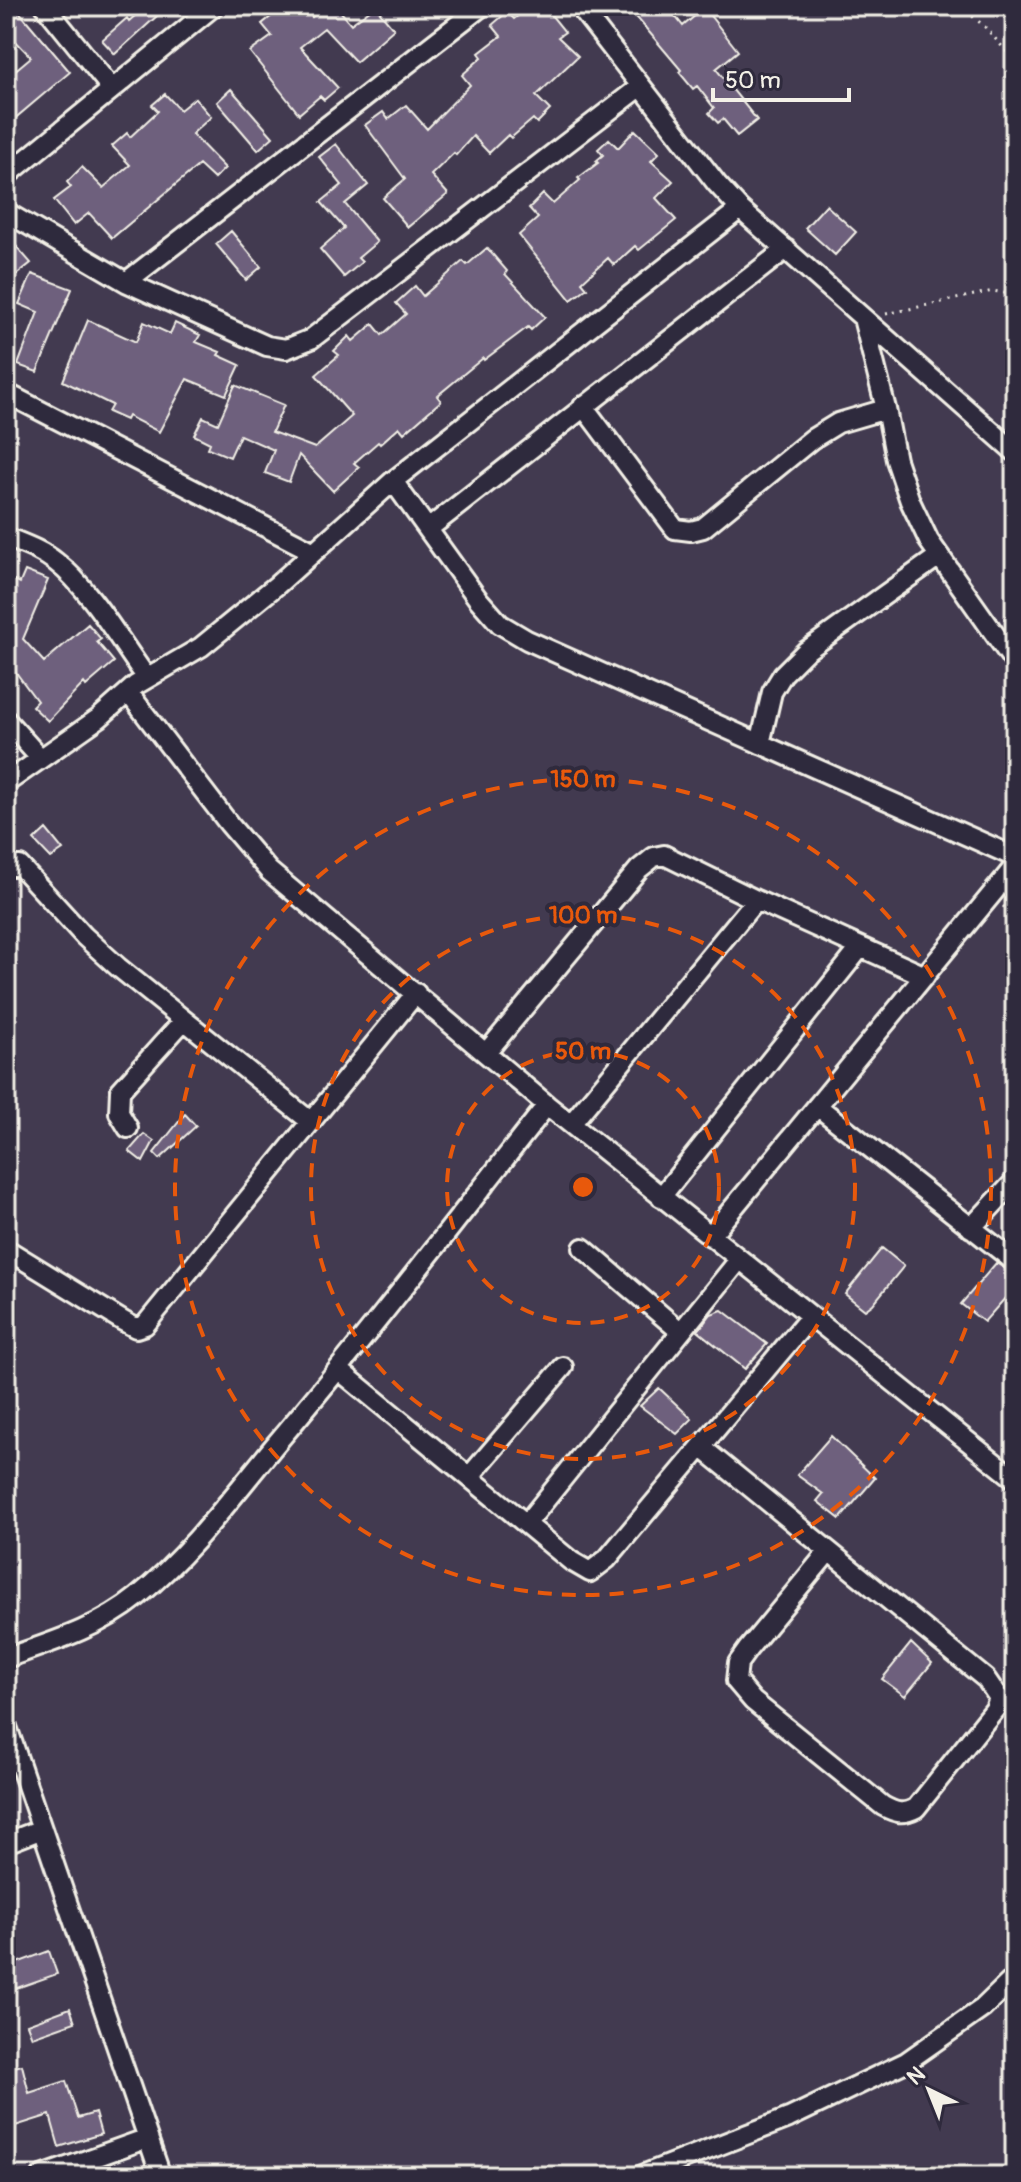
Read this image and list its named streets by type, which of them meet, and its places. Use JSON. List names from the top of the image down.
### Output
{
  "scale_bar": "50 m",
  "north": "top left",
  "rings": ["150 m", "100 m", "50 m"]
}
